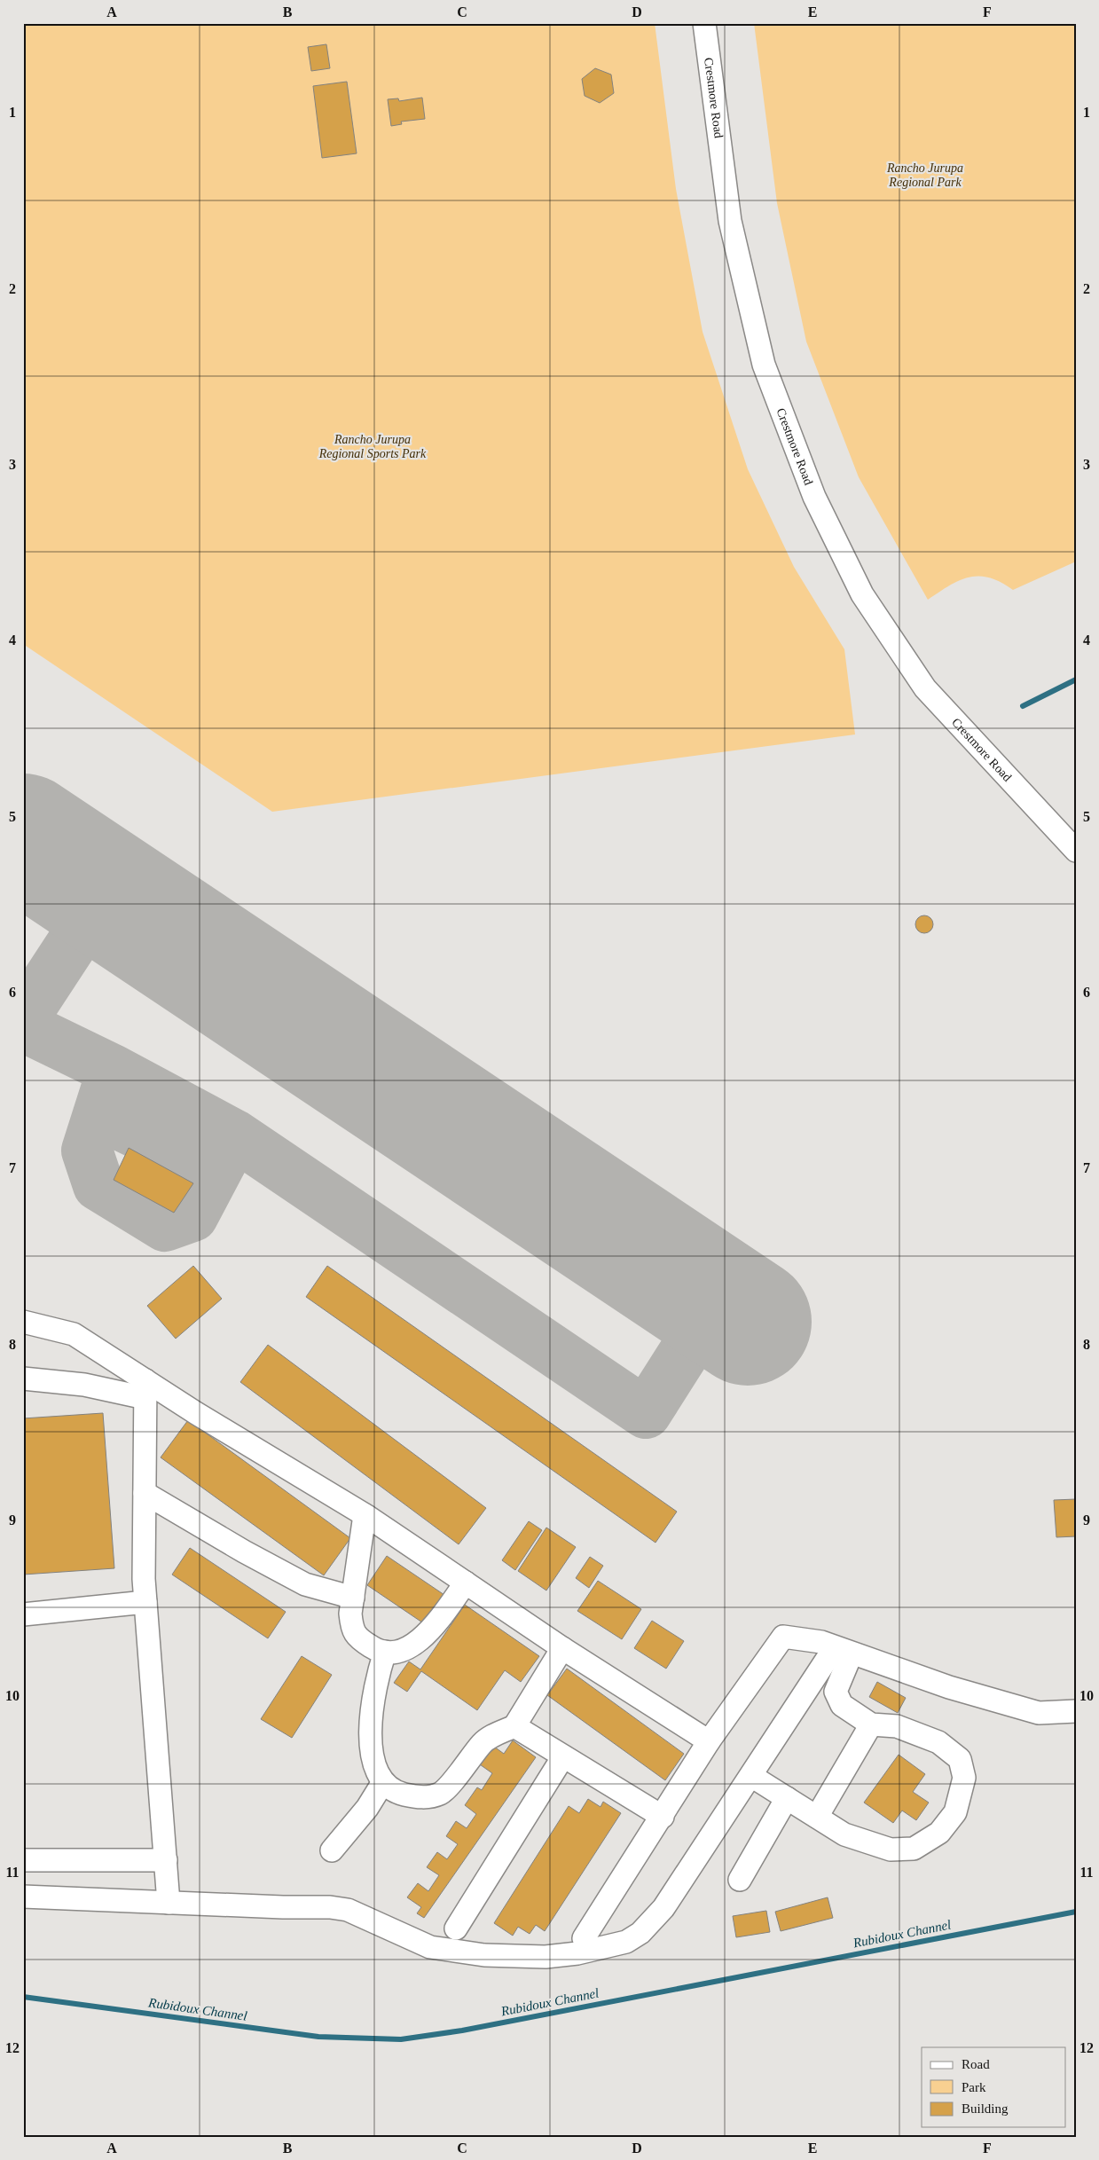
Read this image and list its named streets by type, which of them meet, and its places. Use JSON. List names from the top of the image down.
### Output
{
  "streets": {
    "street": ["Crestmore Road"]
  },
  "water": ["Rubidoux Channel"],
  "parks": ["Rancho Jurupa Regional Park", "Rancho Jurupa Regional Sports Park"],
  "legend": ["Road", "Park", "Building"],
  "grid": {
    "columns": [
      "A",
      "B",
      "C",
      "D",
      "E",
      "F"
    ],
    "rows": [
      "1",
      "2",
      "3",
      "4",
      "5",
      "6",
      "7",
      "8",
      "9",
      "10",
      "11",
      "12"
    ]
  }
}
